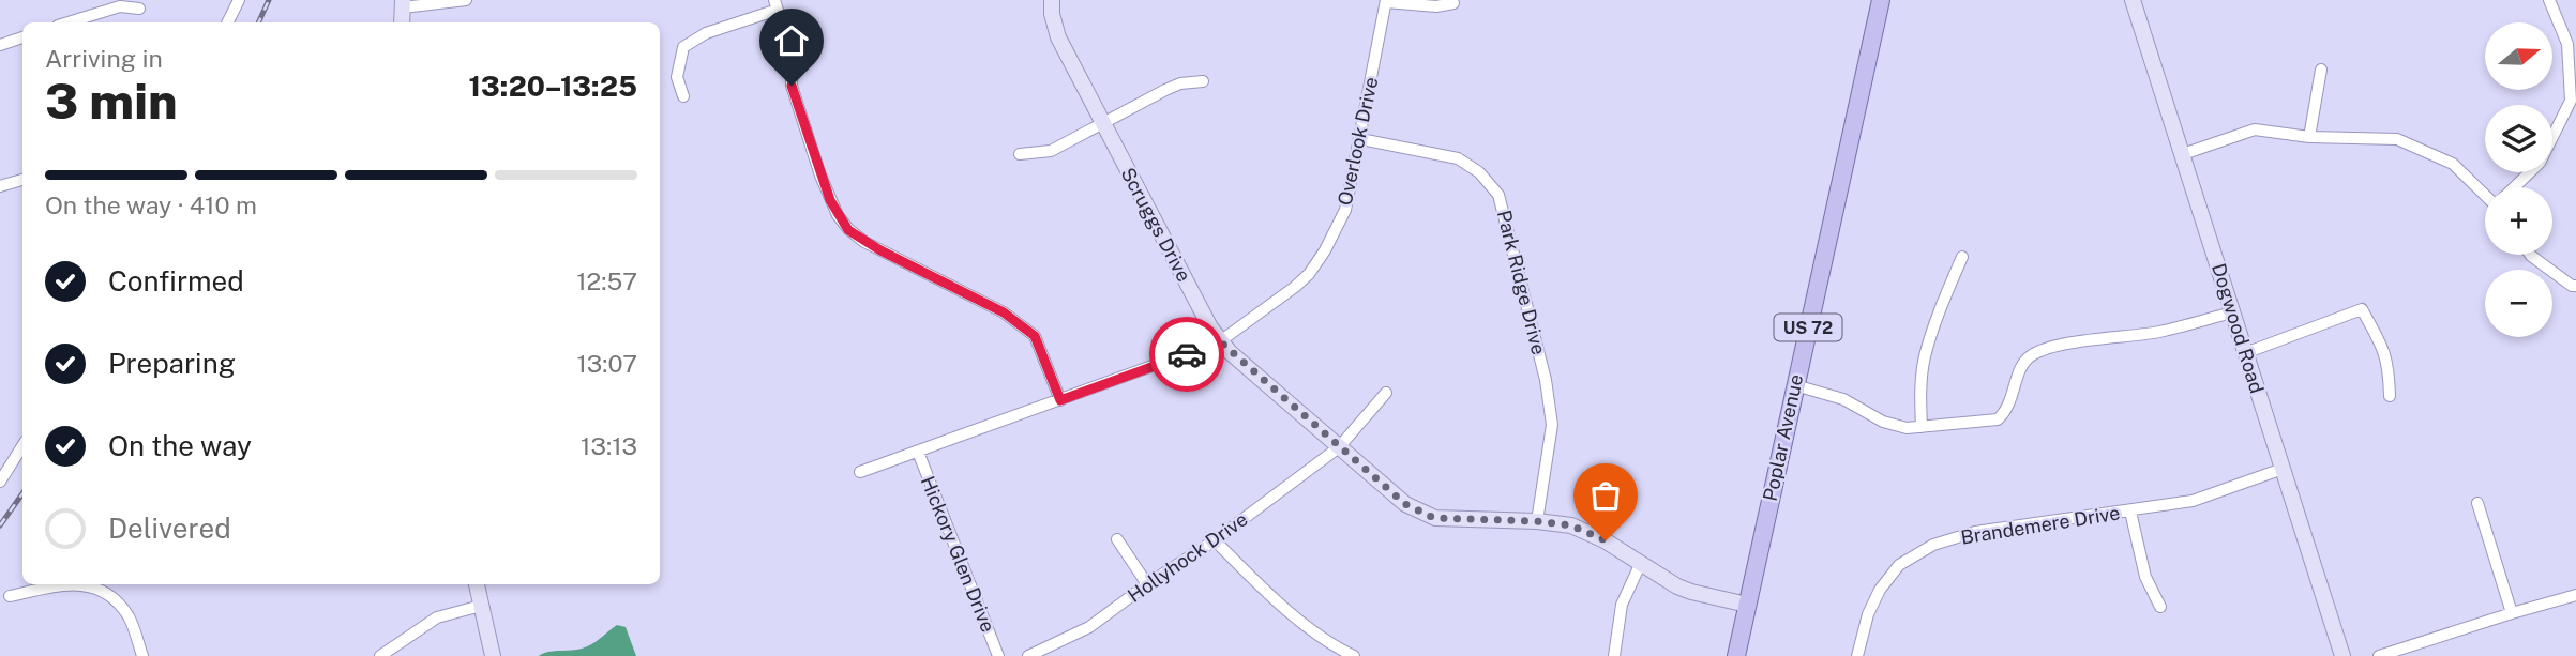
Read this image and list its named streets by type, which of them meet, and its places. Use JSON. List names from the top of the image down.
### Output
{
  "streets": {
    "main road": ["US 72", "Poplar Avenue"],
    "street": [
      "Overlook Drive",
      "Scruggs Drive",
      "Park Ridge Drive",
      "Dogwood Road",
      "Brandemere Drive",
      "Hickory Glen Drive",
      "Hollyhock Drive"
    ]
  },
  "crossings": [
    ["Overlook Drive", "Scruggs Drive"],
    ["Overlook Drive", "Park Ridge Drive"],
    ["Overlook Drive", "Hickory Glen Drive"],
    ["Scruggs Drive", "Park Ridge Drive"],
    ["Scruggs Drive", "Poplar Avenue"],
    ["Scruggs Drive", "Hollyhock Drive"],
    ["Dogwood Road", "Brandemere Drive"]
  ],
  "north": "right",
  "page": {
    "map_buttons": ["+", "−"],
    "heading": ["3 min", "Arriving in", "13:20–13:25"],
    "bar": "On the way · 410 m",
    "list": [
      ["Confirmed", "12:57"],
      ["Preparing", "13:07"],
      ["On the way", "13:13"],
      "Delivered"
    ]
  }
}
